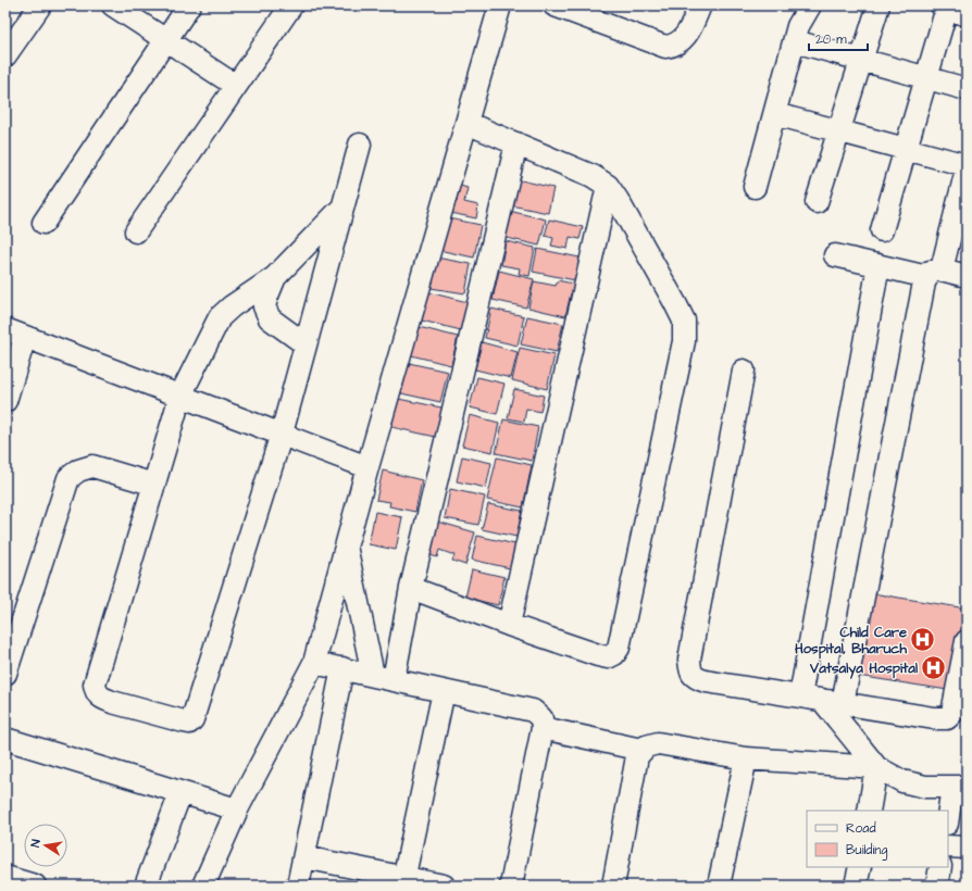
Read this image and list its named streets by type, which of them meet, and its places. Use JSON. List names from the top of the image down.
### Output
{
  "places": {
    "hospital": ["Child Care Hospital, Bharuch", "Vatsalya Hospital"]
  },
  "legend": ["Road", "Building"],
  "scale_bar": "20 m",
  "north": "left"
}
